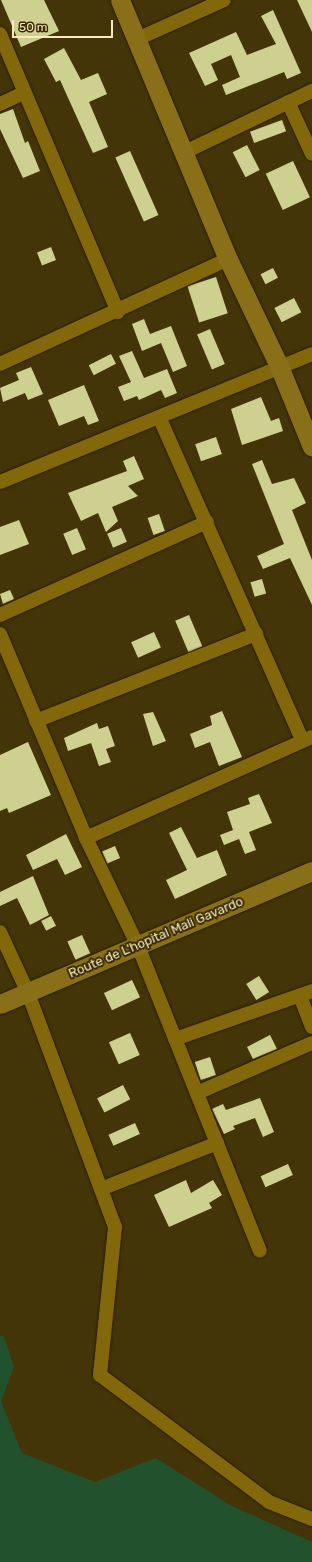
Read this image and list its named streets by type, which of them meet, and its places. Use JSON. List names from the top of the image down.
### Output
{
  "streets": {
    "street": ["Route de L'hopital Mali Gavardo"]
  },
  "scale_bar": "50 m"
}
